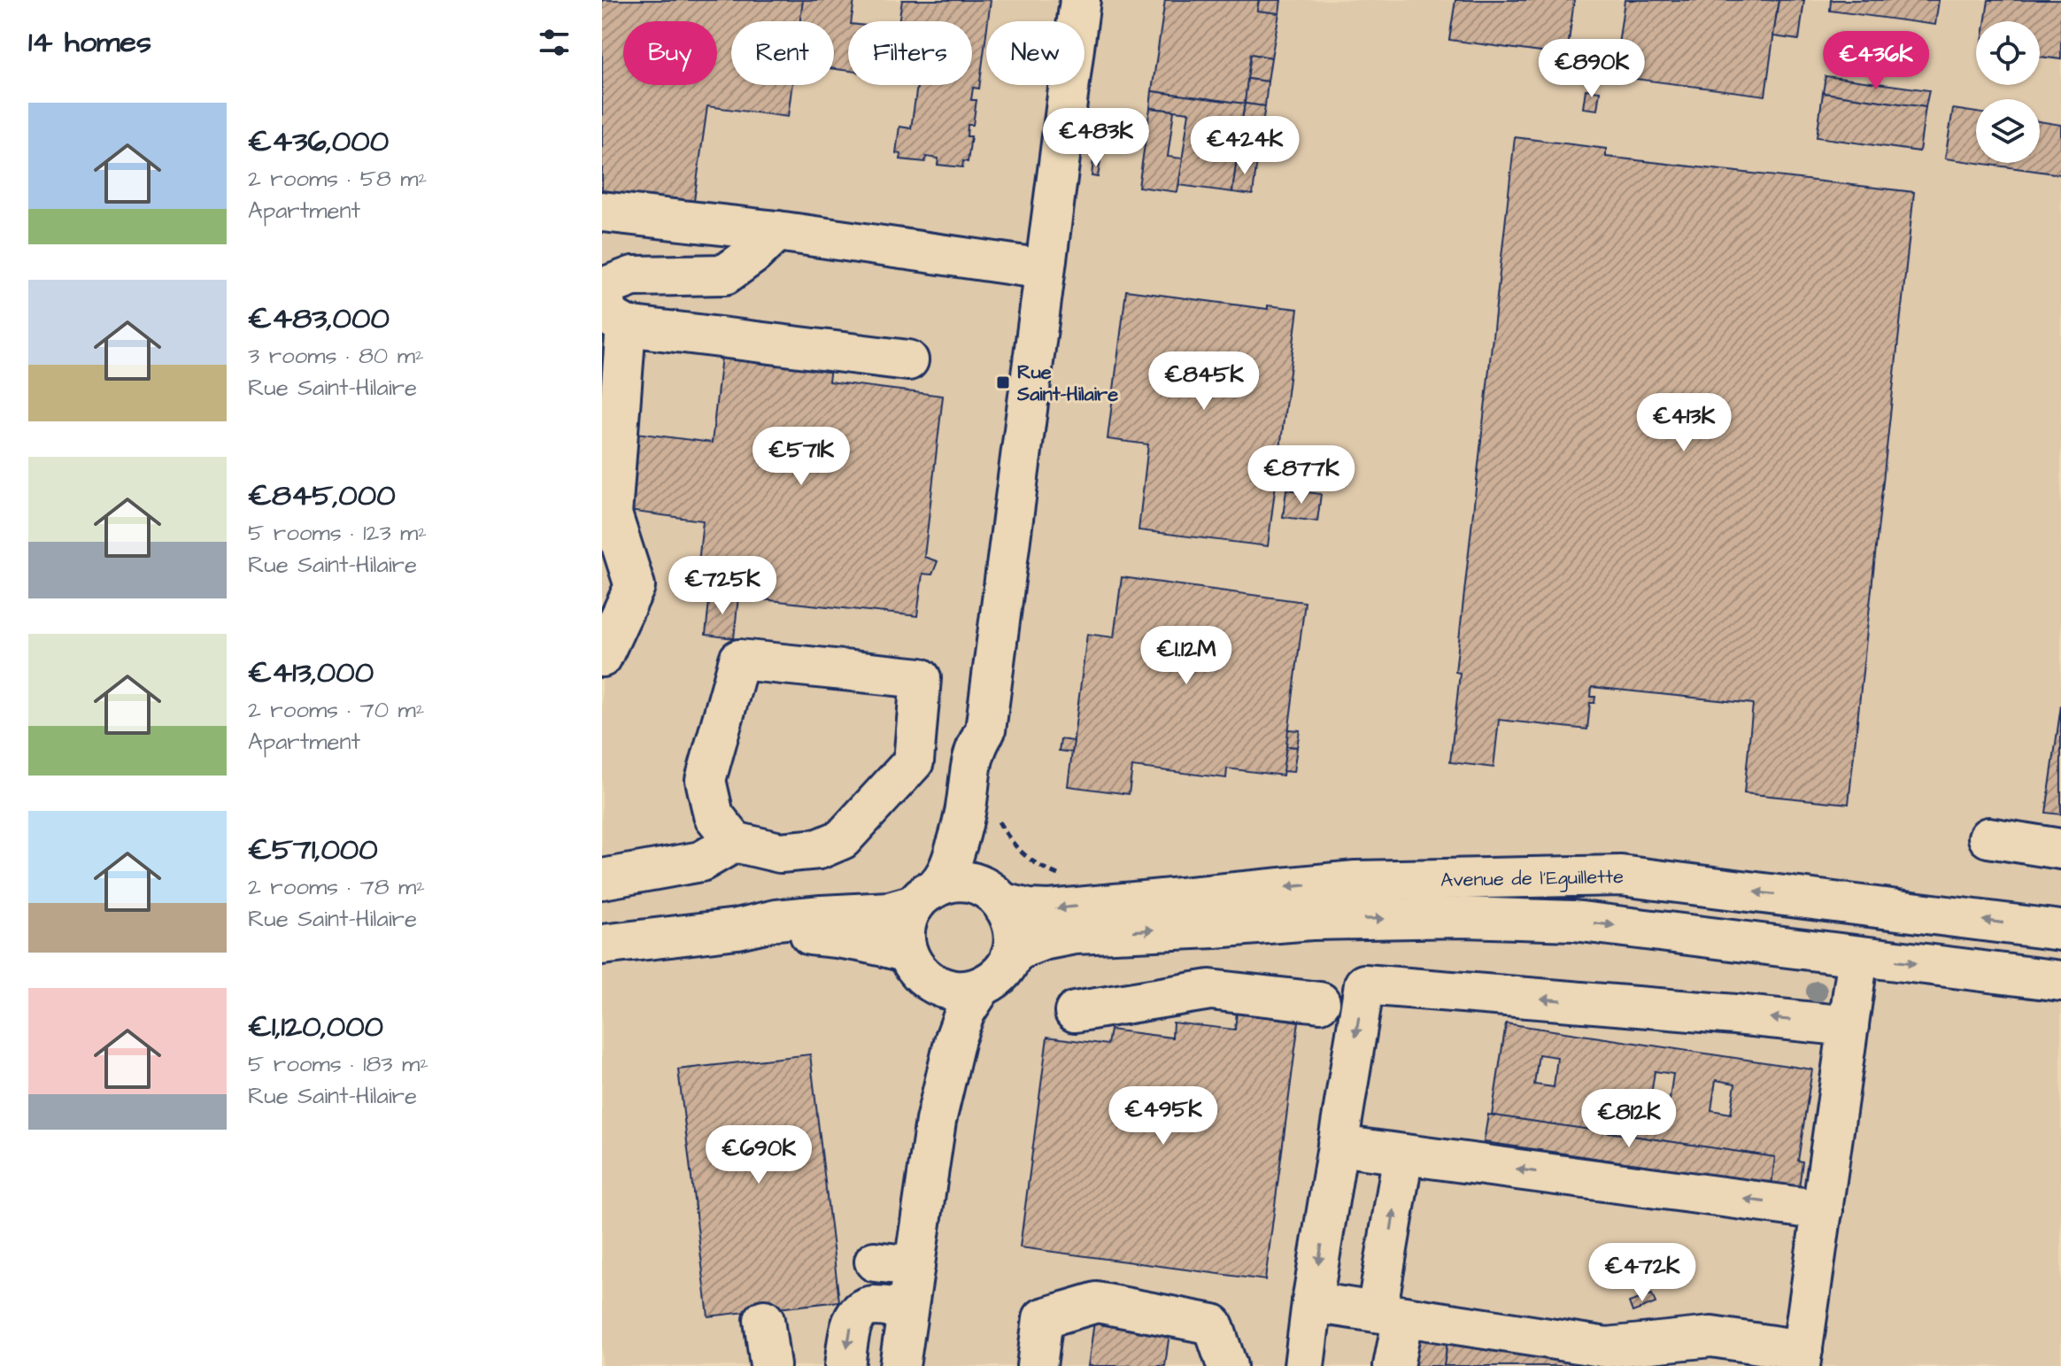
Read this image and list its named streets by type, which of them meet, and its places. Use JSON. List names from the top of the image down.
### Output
{
  "streets": {
    "street": ["Avenue de l'Eguillette"]
  },
  "places": {
    "transit": ["Rue Saint-Hilaire"]
  },
  "page": {
    "heading": "14 homes",
    "chip": [
      "Buy",
      "Rent",
      "Filters",
      "New"
    ],
    "price": [
      "€436K",
      "€890K",
      "€483K",
      "€424K",
      "€845K",
      "€413K",
      "€571K",
      "€877K",
      "€725K",
      "€1.12M",
      "€495K",
      "€812K",
      "€690K",
      "€472K"
    ],
    "list": [
      {
        "name": "€436,000",
        "note": "2 rooms · 58 m² · Apartment"
      },
      {
        "name": "€483,000",
        "note": "3 rooms · 80 m² · Rue Saint-Hilaire"
      },
      {
        "name": "€845,000",
        "note": "5 rooms · 123 m² · Rue Saint-Hilaire"
      },
      {
        "name": "€413,000",
        "note": "2 rooms · 70 m² · Apartment"
      },
      {
        "name": "€571,000",
        "note": "2 rooms · 78 m² · Rue Saint-Hilaire"
      },
      {
        "name": "€1,120,000",
        "note": "5 rooms · 183 m² · Rue Saint-Hilaire"
      }
    ]
  }
}
